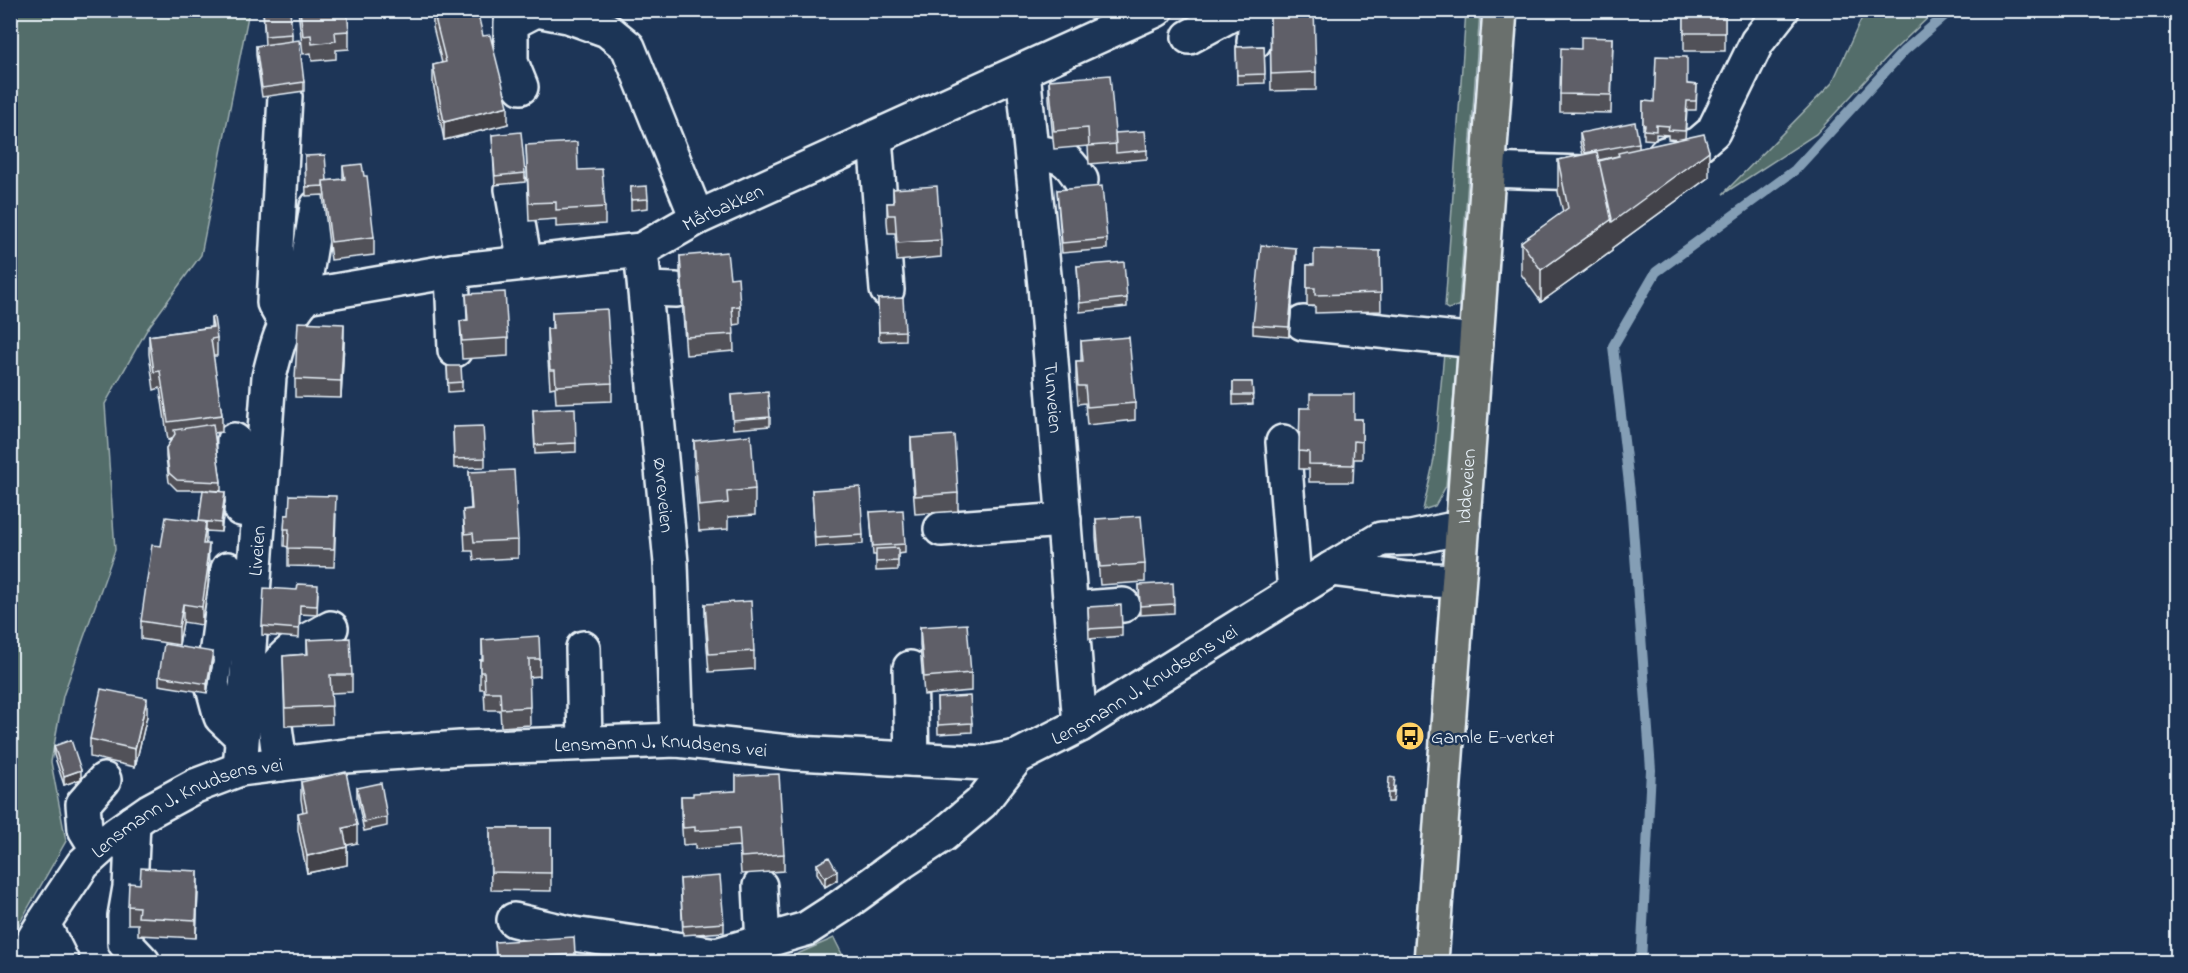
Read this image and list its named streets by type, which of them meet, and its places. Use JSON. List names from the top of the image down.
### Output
{
  "streets": {
    "main road": ["Iddeveien"],
    "street": [
      "Mårbakken",
      "Tunveien",
      "Øvreveien",
      "Liveien",
      "Lensmann J. Knudsens vei"
    ]
  },
  "crossings": [
    ["Mårbakken", "Tunveien"],
    ["Mårbakken", "Øvreveien"],
    ["Tunveien", "Lensmann J. Knudsens vei"],
    ["Iddeveien", "Lensmann J. Knudsens vei"],
    ["Øvreveien", "Lensmann J. Knudsens vei"],
    ["Liveien", "Lensmann J. Knudsens vei"]
  ],
  "places": {
    "bus stop": ["Gamle E-verket"]
  }
}
